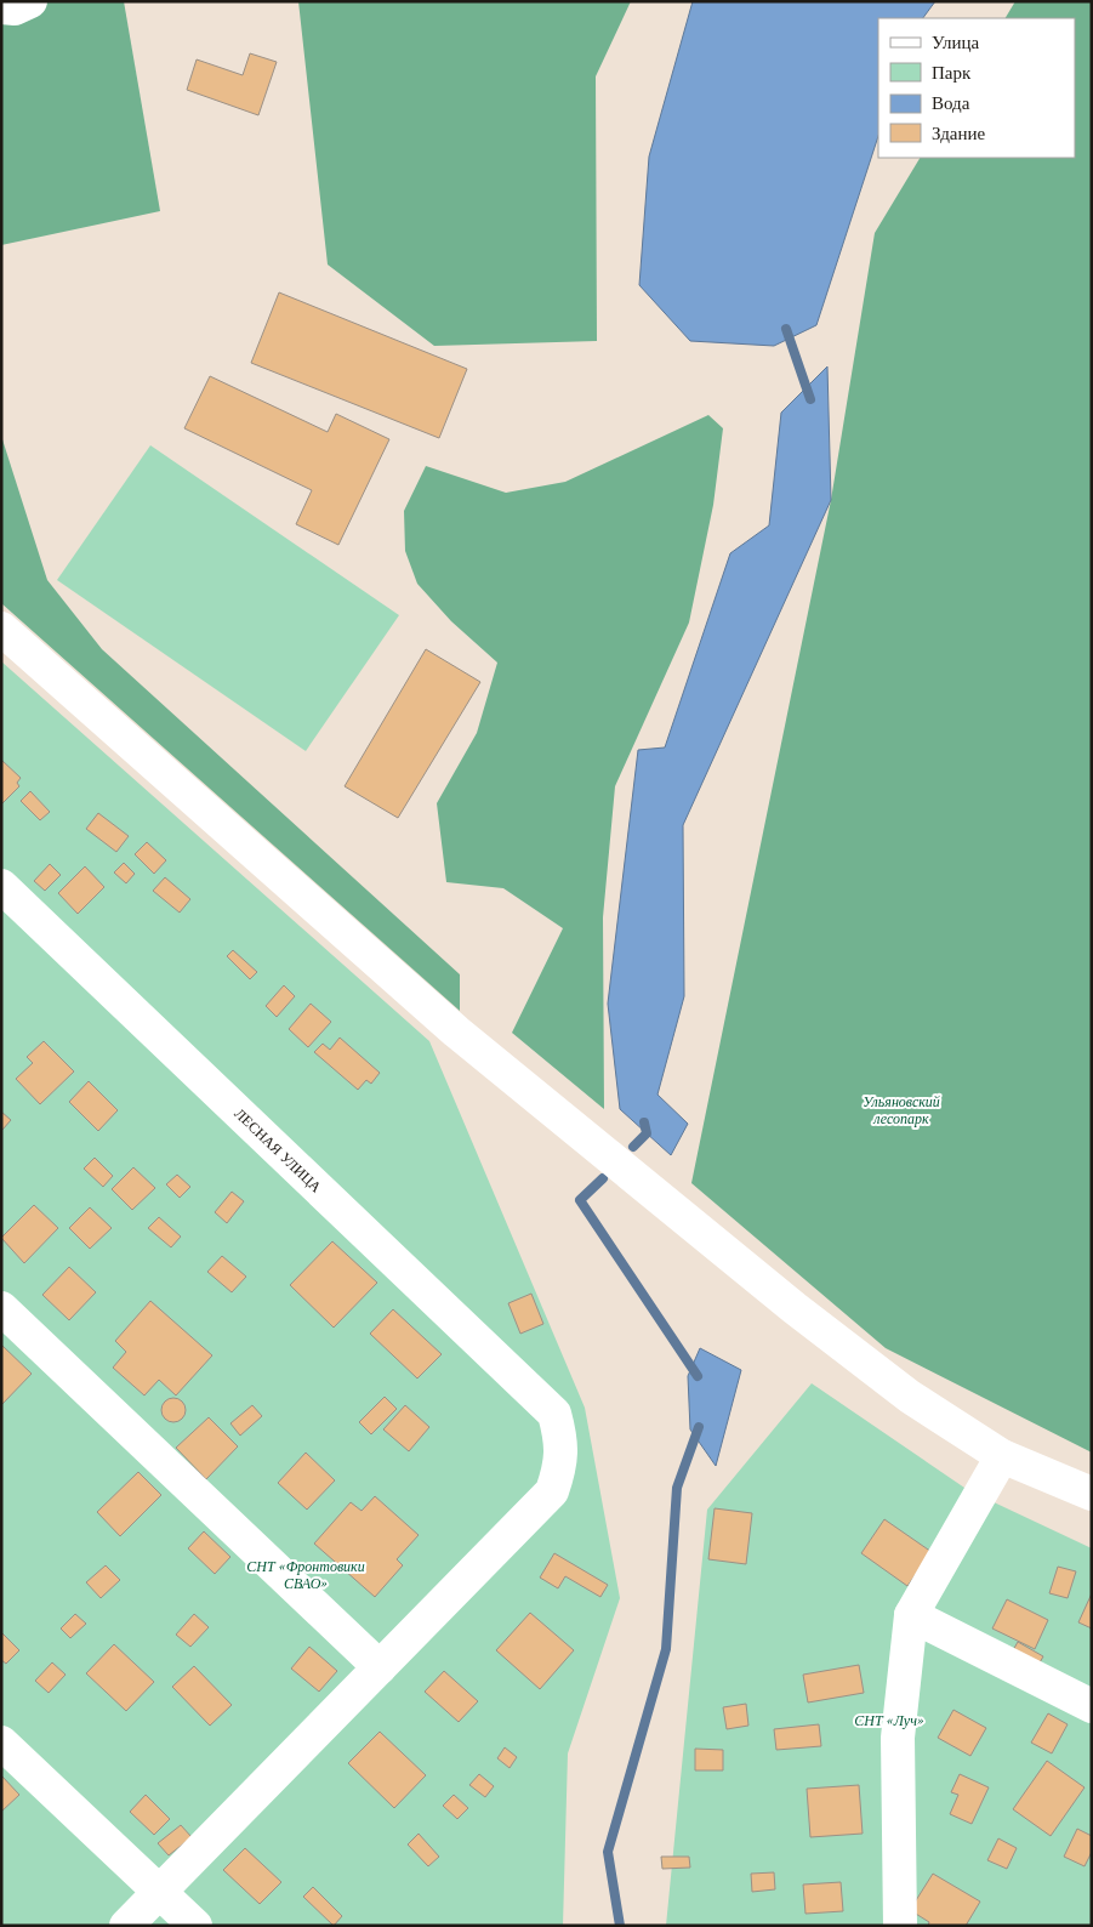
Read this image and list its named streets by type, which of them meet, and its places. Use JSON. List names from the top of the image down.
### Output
{
  "streets": {
    "street": ["ЛЕСНАЯ УЛИЦА"]
  },
  "parks": ["Ульяновский лесопарк", "СНТ «Фронтовики СВАО»", "СНТ «Луч»"],
  "legend": [
    "Улица",
    "Парк",
    "Вода",
    "Здание"
  ]
}
